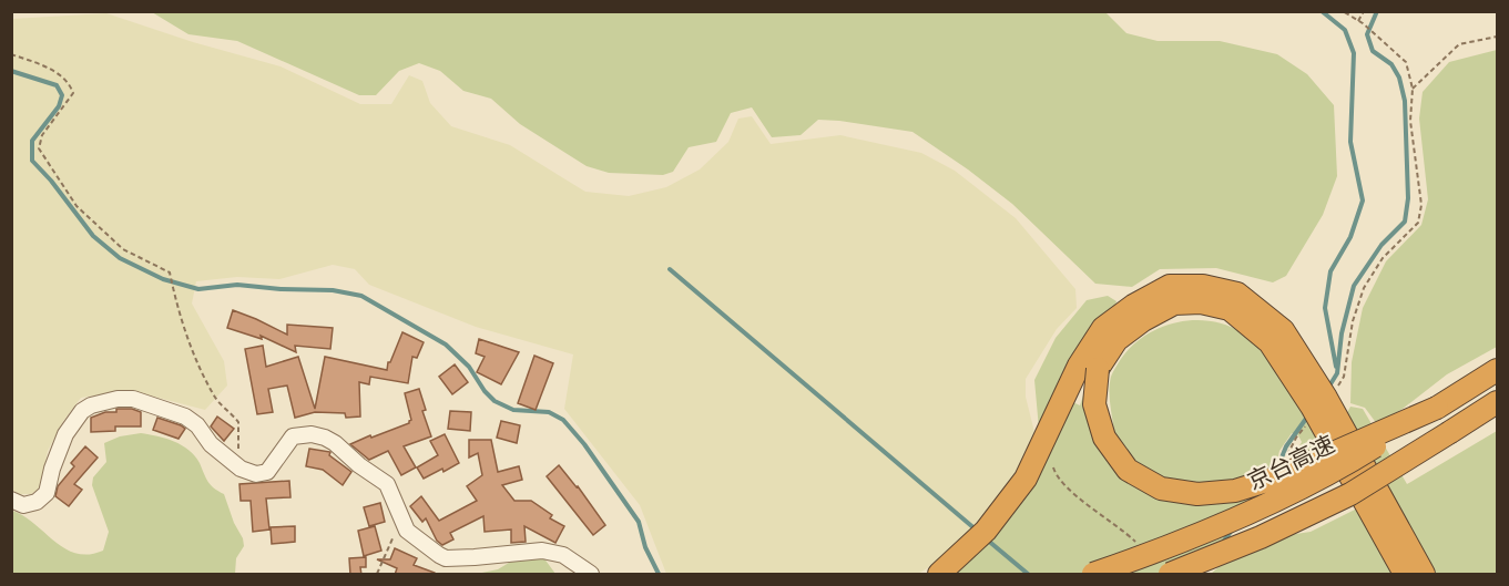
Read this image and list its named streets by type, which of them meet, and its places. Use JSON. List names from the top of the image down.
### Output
{
  "streets": {
    "highway": ["京台高速"]
  }
}
